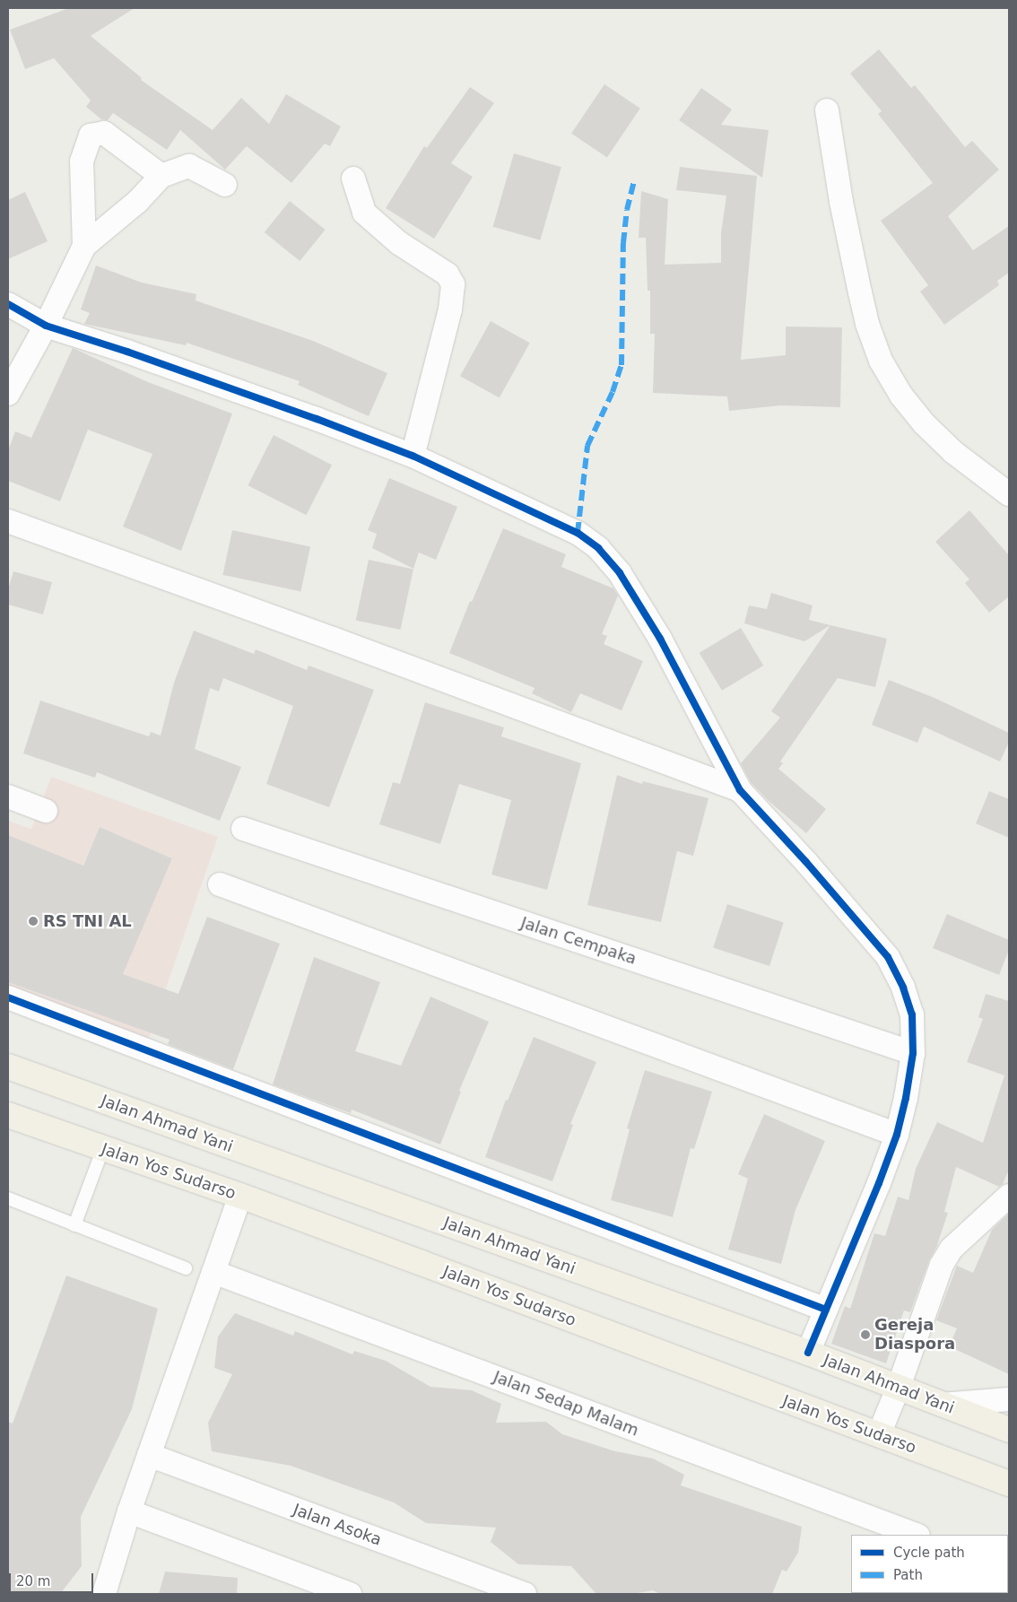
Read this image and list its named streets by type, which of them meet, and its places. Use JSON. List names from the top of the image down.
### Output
{
  "streets": {
    "highway": ["Jalan Ahmad Yani", "Jalan Yos Sudarso"],
    "street": ["Jalan Cempaka", "Jalan Sedap Malam", "Jalan Asoka"]
  },
  "places": ["RS TNI AL", "Gereja Diaspora"],
  "legend": ["Cycle path", "Path"],
  "scale_bar": "20 m"
}
